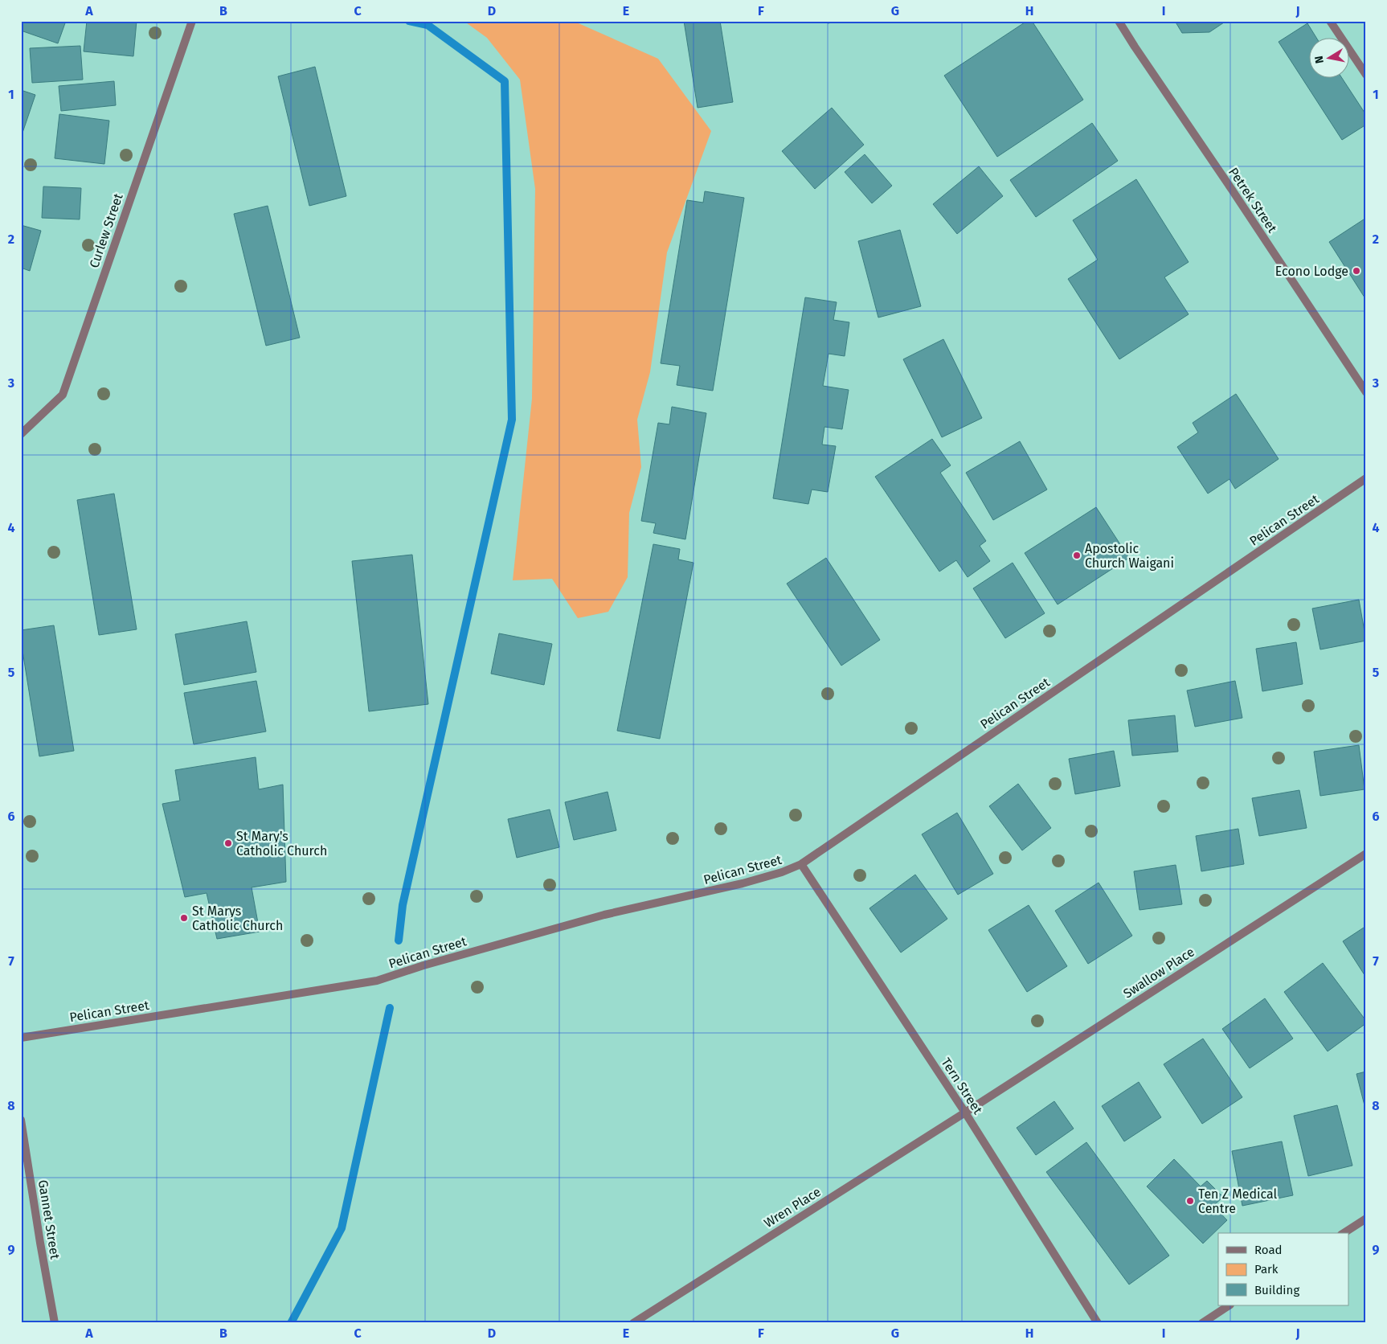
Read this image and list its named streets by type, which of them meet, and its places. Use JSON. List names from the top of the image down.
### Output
{
  "streets": {
    "street": [
      "Petrek Street",
      "Curlew Street",
      "Pelican Street",
      "Swallow Place",
      "Tern Street",
      "Wren Place",
      "Gannet Street"
    ]
  },
  "crossings": [
    ["Pelican Street", "Tern Street"],
    ["Swallow Place", "Tern Street"],
    ["Swallow Place", "Wren Place"],
    ["Tern Street", "Wren Place"]
  ],
  "places": [
    "Econo Lodge",
    "Apostolic Church Waigani",
    "St Mary's Catholic Church",
    "St Marys Catholic Church",
    "Ten Z Medical Centre"
  ],
  "legend": ["Road", "Park", "Building"],
  "north": "left",
  "grid": {
    "columns": [
      "A",
      "B",
      "C",
      "D",
      "E",
      "F",
      "G",
      "H",
      "I",
      "J"
    ],
    "rows": [
      "1",
      "2",
      "3",
      "4",
      "5",
      "6",
      "7",
      "8",
      "9"
    ]
  }
}
